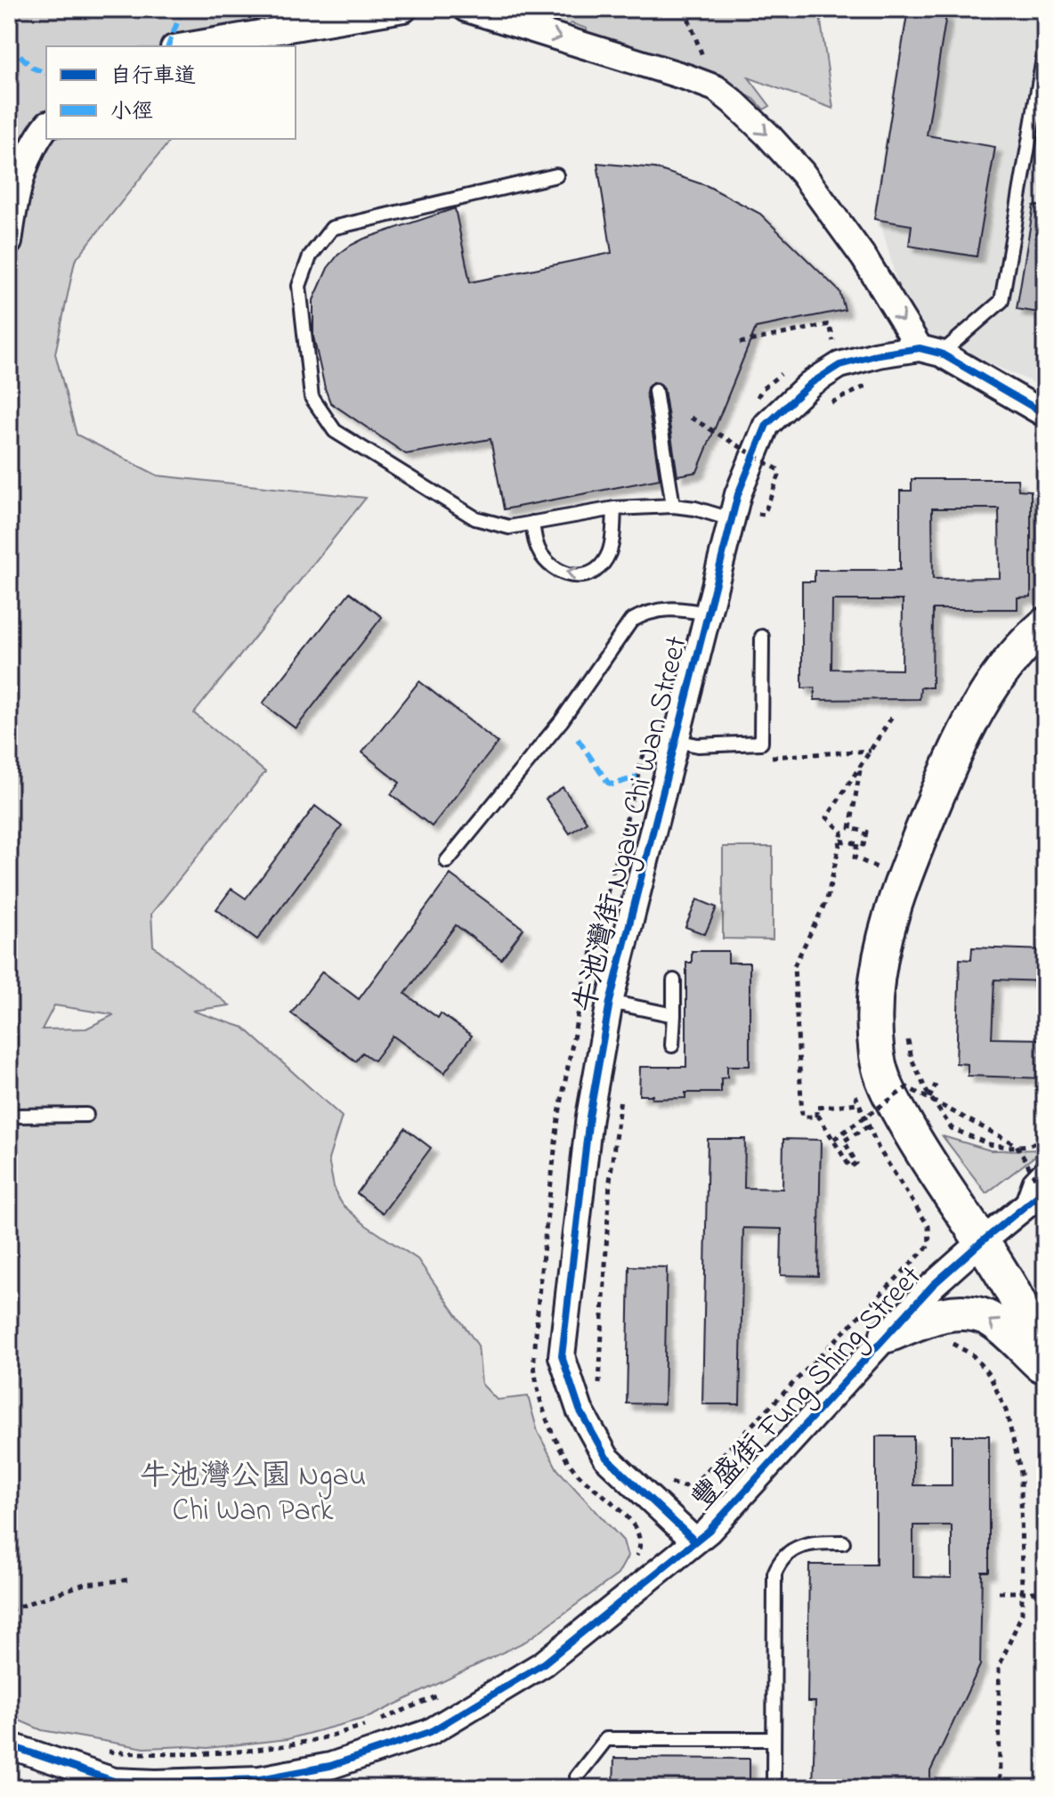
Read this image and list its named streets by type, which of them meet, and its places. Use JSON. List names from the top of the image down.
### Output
{
  "streets": {
    "street": ["牛池灣街 Ngau Chi Wan Street", "豐盛街 Fung Shing Street"]
  },
  "crossings": [
    ["牛池灣街 Ngau Chi Wan Street", "豐盛街 Fung Shing Street"]
  ],
  "parks": ["牛池灣公園 Ngau Chi Wan Park"],
  "legend": ["自行車道", "小徑"]
}
